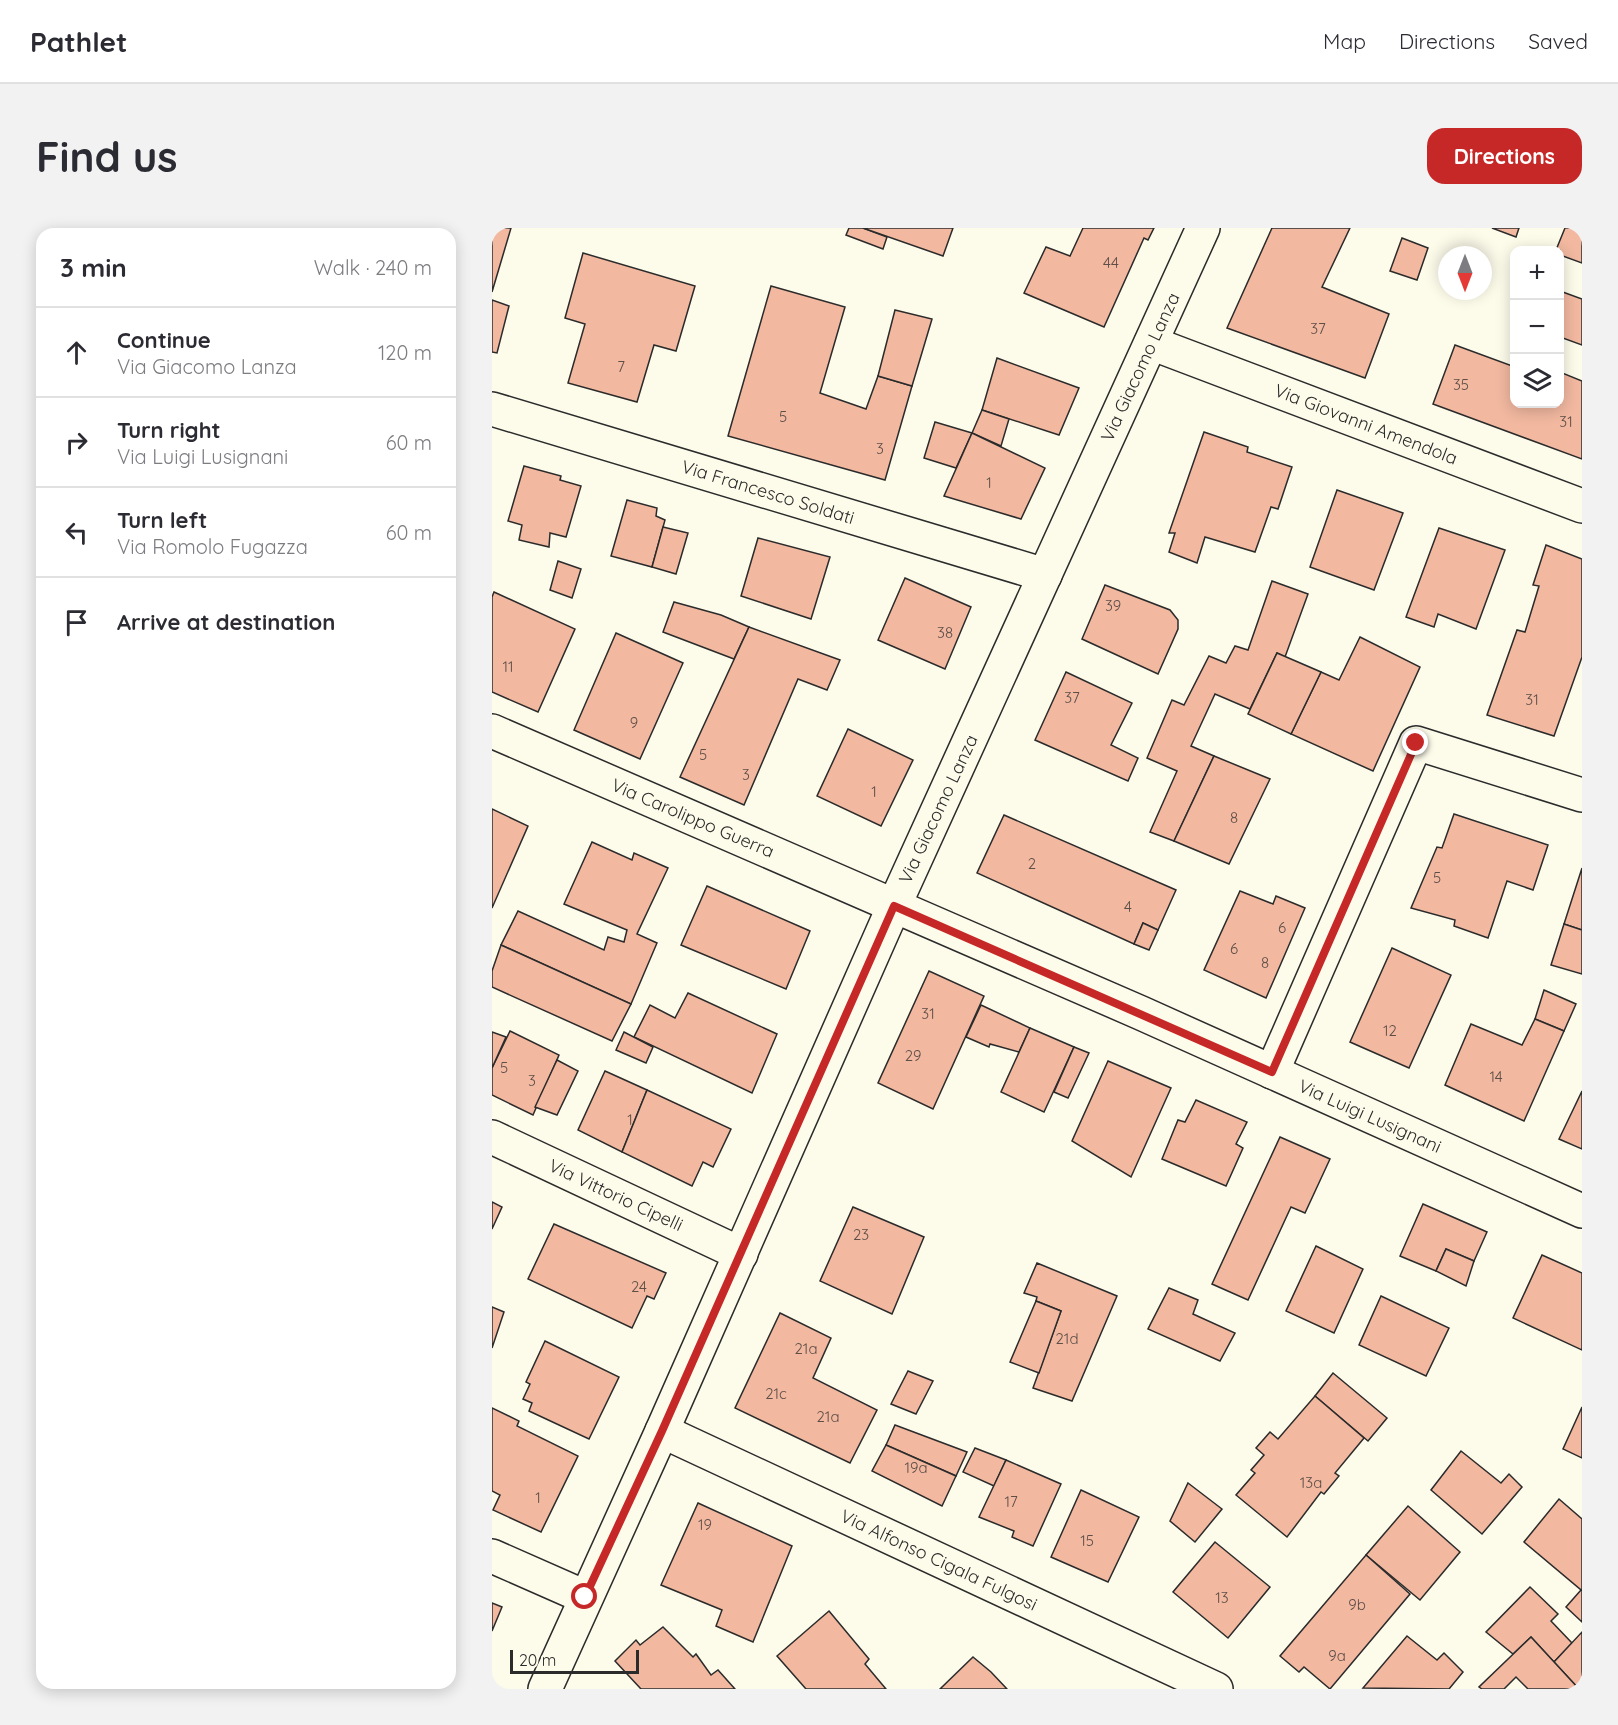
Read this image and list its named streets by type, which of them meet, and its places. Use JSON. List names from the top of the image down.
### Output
{
  "streets": {
    "street": [
      "Via Giacomo Lanza",
      "Via Giovanni Amendola",
      "Via Francesco Soldati",
      "Via Carolippo Guerra",
      "Via Luigi Lusignani",
      "Via Vittorio Cipelli",
      "Via Alfonso Cigala Fulgosi"
    ]
  },
  "crossings": [
    ["Via Giacomo Lanza", "Via Giovanni Amendola"],
    ["Via Giacomo Lanza", "Via Francesco Soldati"],
    ["Via Giacomo Lanza", "Via Carolippo Guerra"],
    ["Via Giacomo Lanza", "Via Luigi Lusignani"],
    ["Via Giacomo Lanza", "Via Vittorio Cipelli"],
    ["Via Giacomo Lanza", "Via Alfonso Cigala Fulgosi"],
    ["Via Carolippo Guerra", "Via Luigi Lusignani"]
  ],
  "house_numbers": [
    "44",
    "37",
    "7",
    "35",
    "5",
    "31",
    "3",
    "1",
    "39",
    "38",
    "11",
    "37",
    "31",
    "9",
    "5",
    "3",
    "1",
    "8",
    "2",
    "5",
    "4",
    "6",
    "6",
    "8",
    "31",
    "12",
    "29",
    "5",
    "14",
    "3",
    "1",
    "23",
    "24",
    "21d",
    "21a",
    "21c",
    "21a",
    "19a",
    "13a",
    "1",
    "17",
    "19",
    "15",
    "13",
    "9b",
    "9a"
  ],
  "scale_bar": "20 m",
  "north": "bottom",
  "page": {
    "header": "Pathlet",
    "nav": ["Map", "Directions", "Saved"],
    "buttons": "Directions",
    "title": "Find us",
    "heading": ["3 min", "Walk · 240 m"],
    "map_buttons": ["+", "−"],
    "list": [
      ["Continue", "Via Giacomo Lanza", "120 m"],
      ["Turn right", "Via Luigi Lusignani", "60 m"],
      ["Turn left", "Via Romolo Fugazza", "60 m"],
      "Arrive at destination"
    ],
    "scale": "20 m"
  }
}
